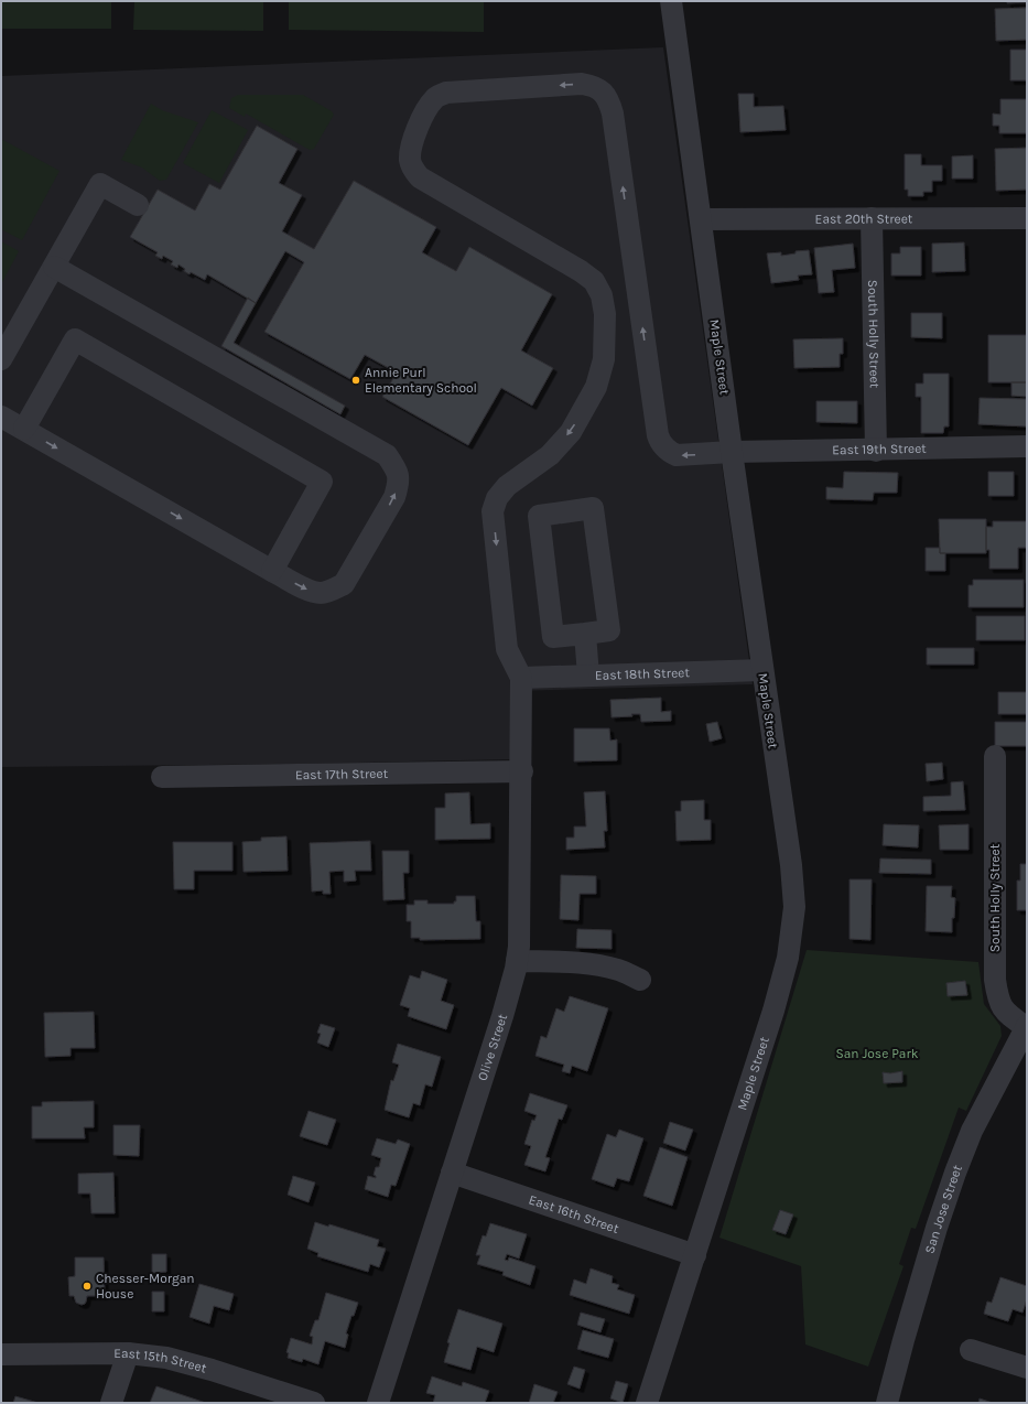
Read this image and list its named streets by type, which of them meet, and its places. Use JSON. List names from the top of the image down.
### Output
{
  "streets": {
    "street": [
      "East 20th Street",
      "South Holly Street",
      "Maple Street",
      "East 19th Street",
      "East 18th Street",
      "East 17th Street",
      "Olive Street",
      "San Jose Street",
      "East 16th Street",
      "East 15th Street"
    ]
  },
  "crossings": [
    ["East 20th Street", "South Holly Street"],
    ["East 20th Street", "Maple Street"],
    ["South Holly Street", "East 19th Street"],
    ["South Holly Street", "San Jose Street"],
    ["Maple Street", "East 19th Street"],
    ["Maple Street", "East 18th Street"],
    ["Maple Street", "East 16th Street"],
    ["East 19th Street", "East 18th Street"],
    ["East 19th Street", "Olive Street"],
    ["East 18th Street", "Olive Street"],
    ["East 17th Street", "Olive Street"],
    ["Olive Street", "East 16th Street"]
  ],
  "parks": ["San Jose Park"],
  "places": ["Annie Purl Elementary School", "Chesser-Morgan House"]
}
